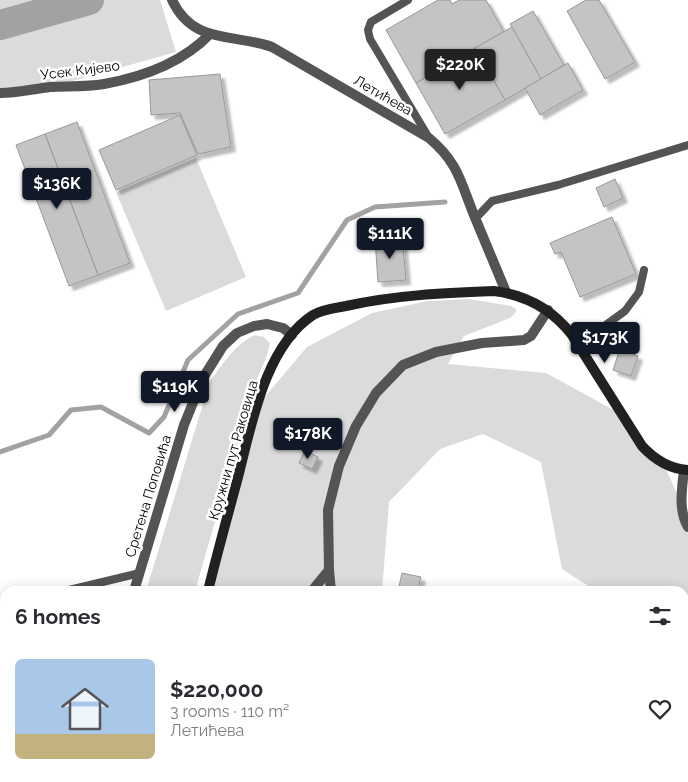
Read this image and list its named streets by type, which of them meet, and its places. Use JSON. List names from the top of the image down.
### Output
{
  "streets": {
    "main road": ["Кружни пут Раковица"],
    "street": ["Усек Кијево", "Летићева", "Сретена Поповића"]
  },
  "crossings": [
    ["Усек Кијево", "Летићева"],
    ["Летићева", "Кружни пут Раковица"],
    ["Кружни пут Раковица", "Сретена Поповића"]
  ],
  "page": {
    "price": [
      "$220K",
      "$136K",
      "$111K",
      "$173K",
      "$119K",
      "$178K"
    ],
    "heading": "6 homes",
    "list": [
      {
        "name": "$220,000",
        "note": "3 rooms · 110 m² · Летићева"
      }
    ]
  }
}
